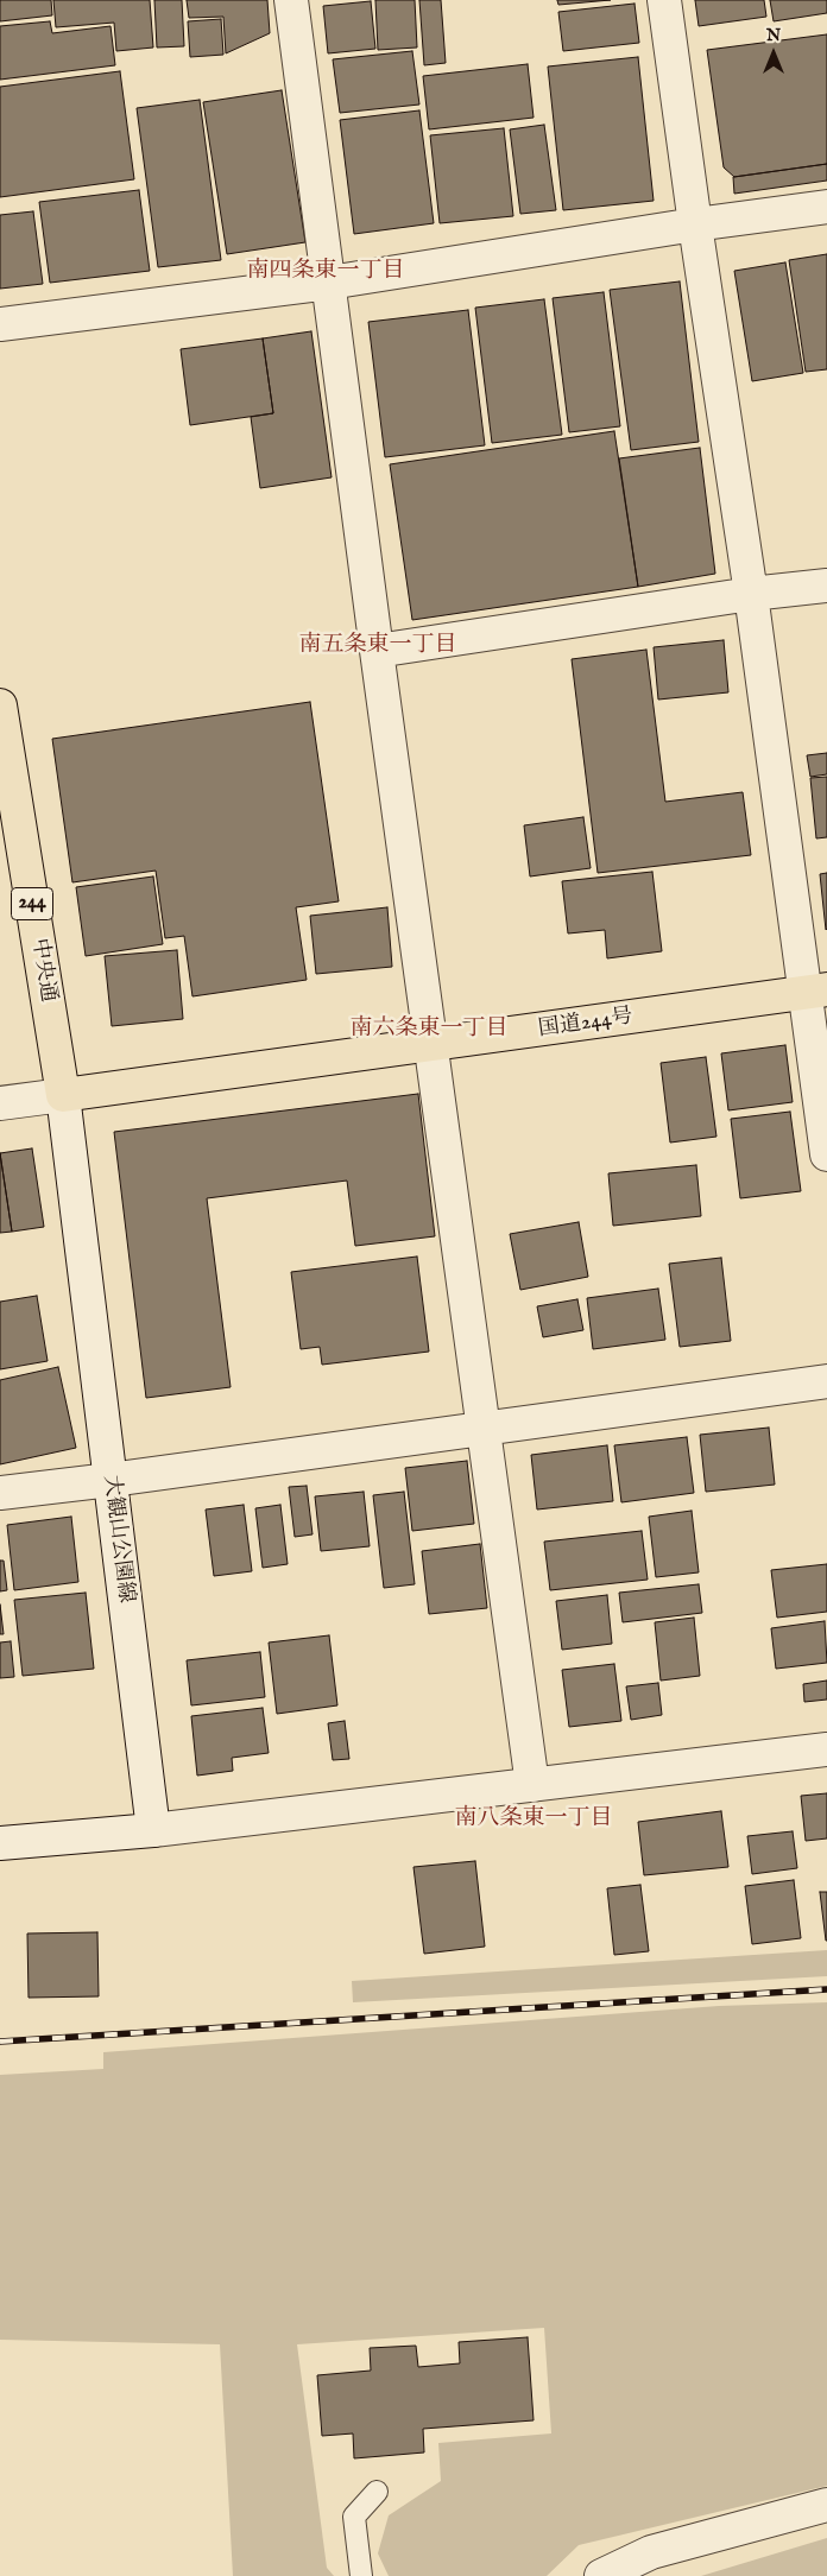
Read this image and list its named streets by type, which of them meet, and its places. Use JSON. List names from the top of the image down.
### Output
{
  "streets": {
    "highway": ["244", "中央通", "国道244号"],
    "street": ["大観山公園線"]
  },
  "crossings": [
    ["中央通", "国道244号"],
    ["中央通", "大観山公園線"],
    ["国道244号", "大観山公園線"]
  ],
  "districts": [
    "南四条東一丁目",
    "南五条東一丁目",
    "南六条東一丁目",
    "南八条東一丁目"
  ],
  "north": "top"
}
